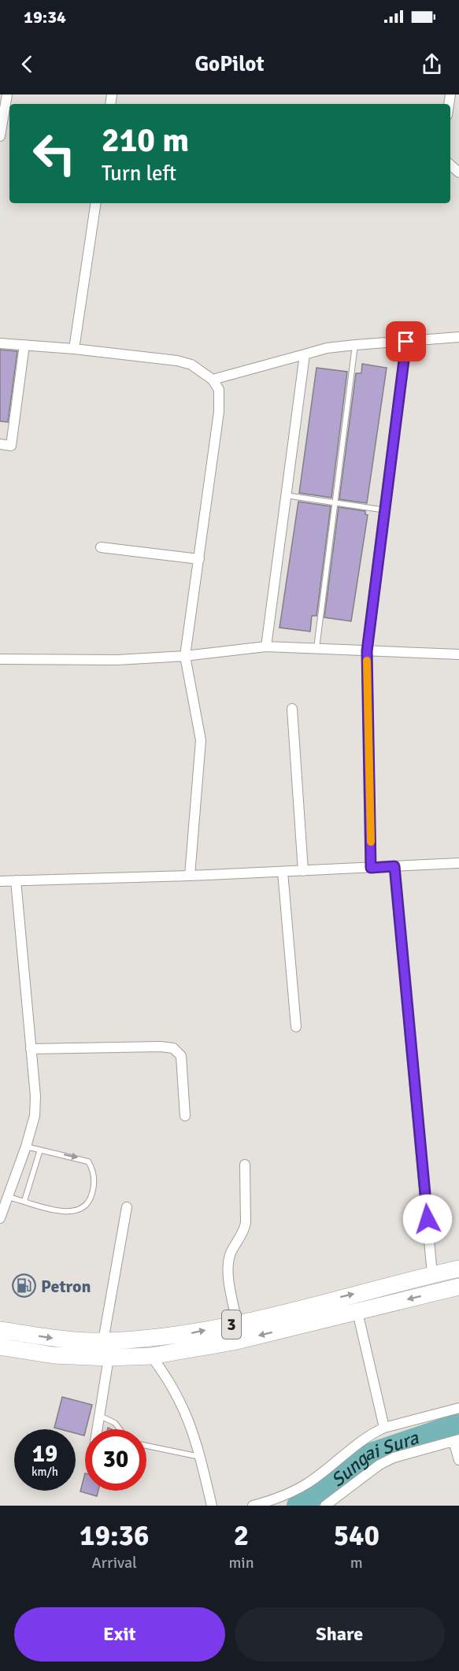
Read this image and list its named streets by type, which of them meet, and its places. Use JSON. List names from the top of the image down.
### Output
{
  "streets": {
    "highway": ["3"]
  },
  "water": ["Sungai Sura"],
  "places": {
    "fuel station": ["Petron"]
  },
  "page": {
    "status": "19:34",
    "header": "GoPilot",
    "turn": ["210 m", "Turn left"],
    "speed": "19 km/h",
    "limit": "30",
    "eta": [
      "19:36",
      "Arrival",
      "2",
      "min",
      "540",
      "m"
    ],
    "buttons": ["Exit", "Share"]
  }
}
